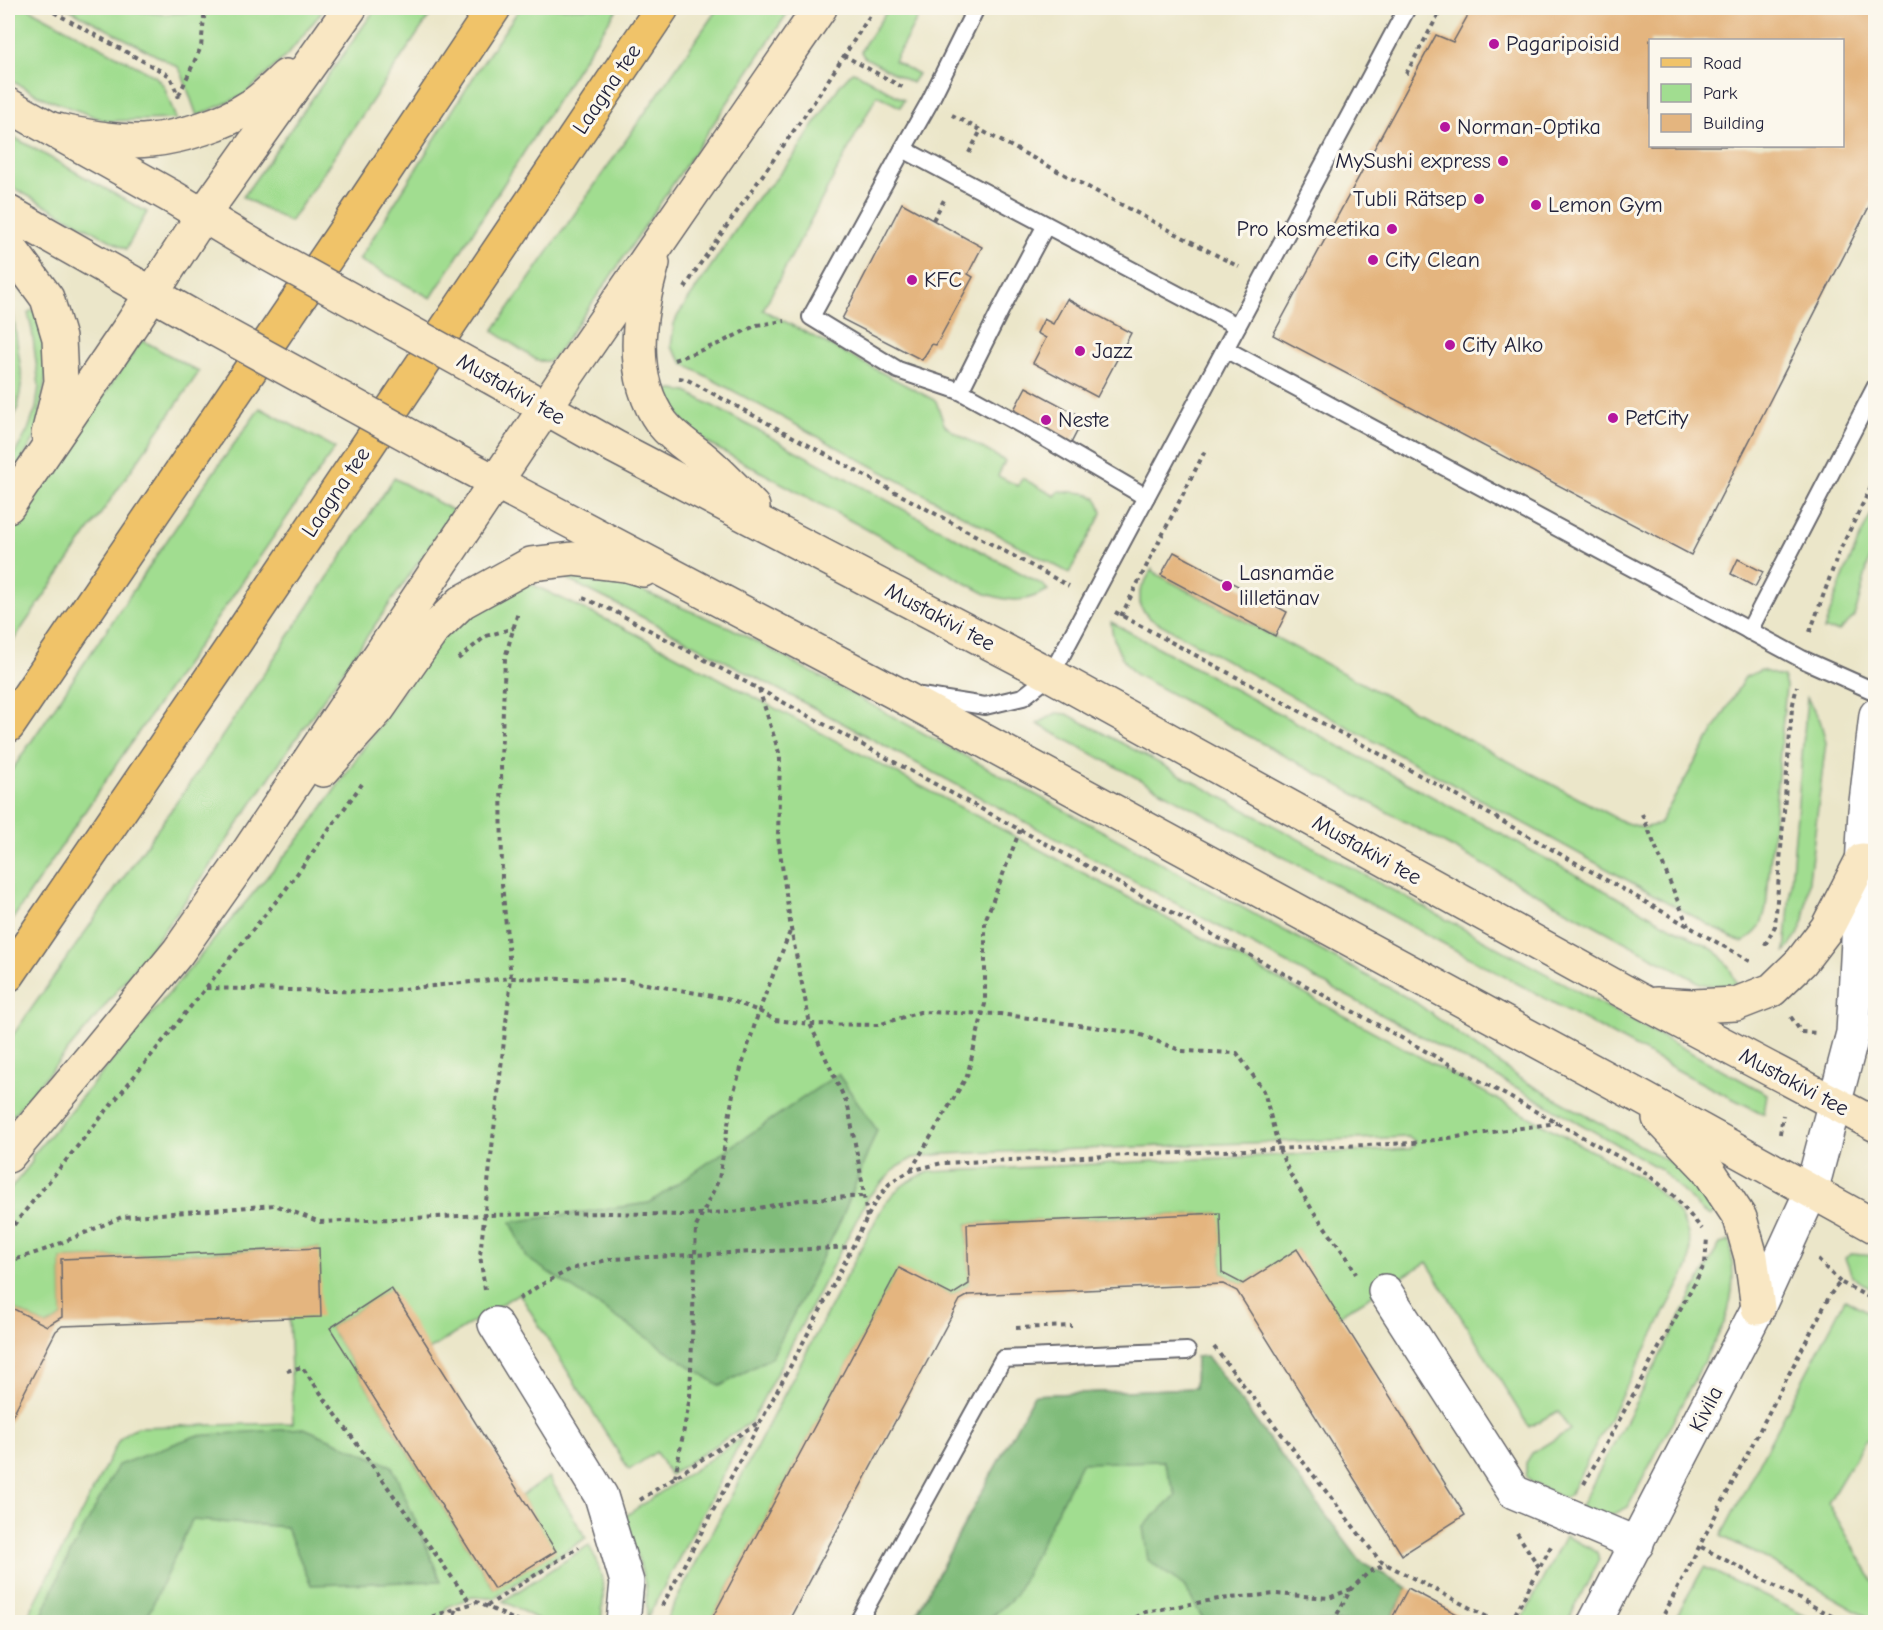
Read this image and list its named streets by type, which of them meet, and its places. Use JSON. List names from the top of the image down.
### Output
{
  "streets": {
    "main road": ["Laagna tee", "Mustakivi tee"],
    "street": ["Kivila"]
  },
  "crossings": [
    ["Mustakivi tee", "Kivila"]
  ],
  "places": [
    "Pagaripoisid",
    "Norman-Optika",
    "MySushi express",
    "Tubli Rätsep",
    "Lemon Gym",
    "Pro kosmeetika",
    "City Clean",
    "KFC",
    "City Alko",
    "Jazz",
    "PetCity",
    "Neste",
    "Lasnamäe lilletänav"
  ],
  "legend": ["Road", "Park", "Building"]
}
